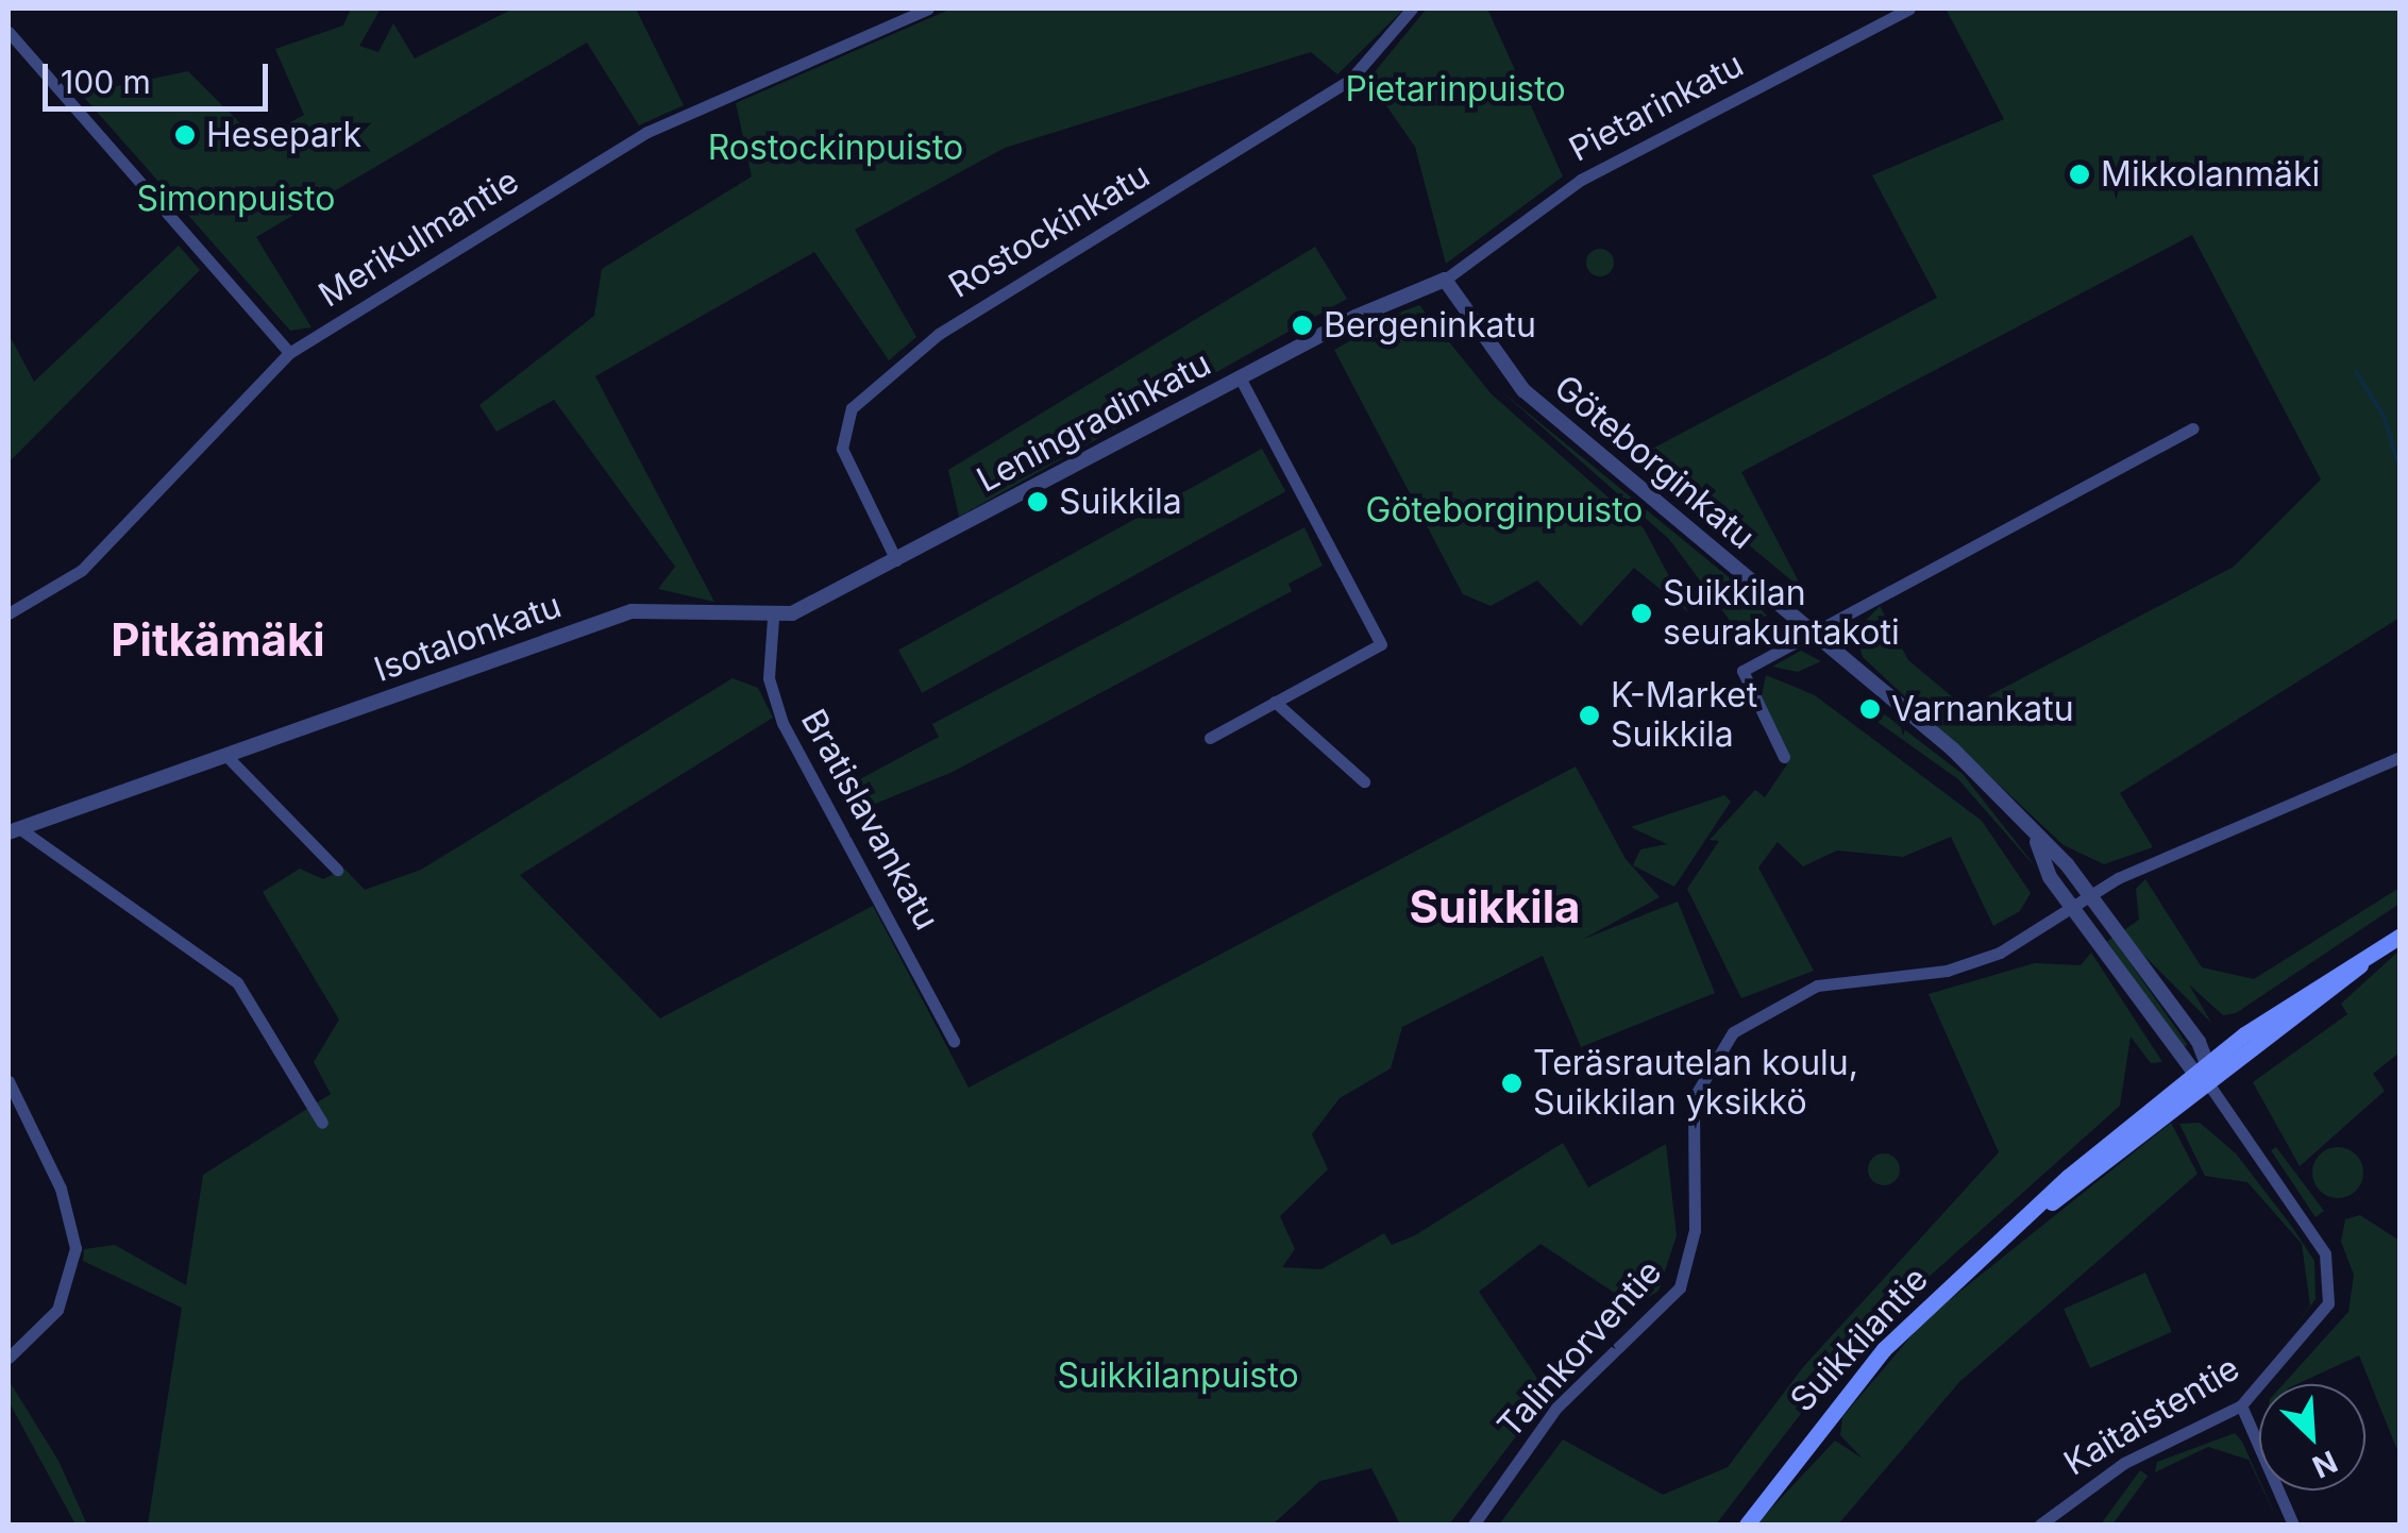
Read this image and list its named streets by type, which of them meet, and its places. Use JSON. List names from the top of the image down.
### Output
{
  "streets": {
    "main road": ["Suikkilantie"],
    "street": [
      "Pietarinkatu",
      "Rostockinkatu",
      "Merikulmantie",
      "Leningradinkatu",
      "Göteborginkatu",
      "Isotalonkatu",
      "Bratislavankatu",
      "Talinkorventie",
      "Kaitaistentie"
    ]
  },
  "crossings": [
    ["Pietarinkatu", "Leningradinkatu"],
    ["Pietarinkatu", "Göteborginkatu"],
    ["Rostockinkatu", "Leningradinkatu"],
    ["Leningradinkatu", "Göteborginkatu"],
    ["Leningradinkatu", "Isotalonkatu"],
    ["Leningradinkatu", "Bratislavankatu"],
    ["Göteborginkatu", "Suikkilantie"],
    ["Göteborginkatu", "Talinkorventie"],
    ["Göteborginkatu", "Kaitaistentie"],
    ["Isotalonkatu", "Bratislavankatu"],
    ["Suikkilantie", "Kaitaistentie"]
  ],
  "districts": ["Pitkämäki", "Suikkila"],
  "parks": [
    "Pietarinpuisto",
    "Rostockinpuisto",
    "Simonpuisto",
    "Göteborginpuisto",
    "Suikkilanpuisto"
  ],
  "places": [
    "Hesepark",
    "Mikkolanmäki",
    "Bergeninkatu",
    "Suikkila",
    "Suikkilan seurakuntakoti",
    "Varnankatu",
    "K-Market Suikkila",
    "Teräsrautelan koulu, Suikkilan yksikkö"
  ],
  "scale_bar": "100 m",
  "north": "bottom right"
}
